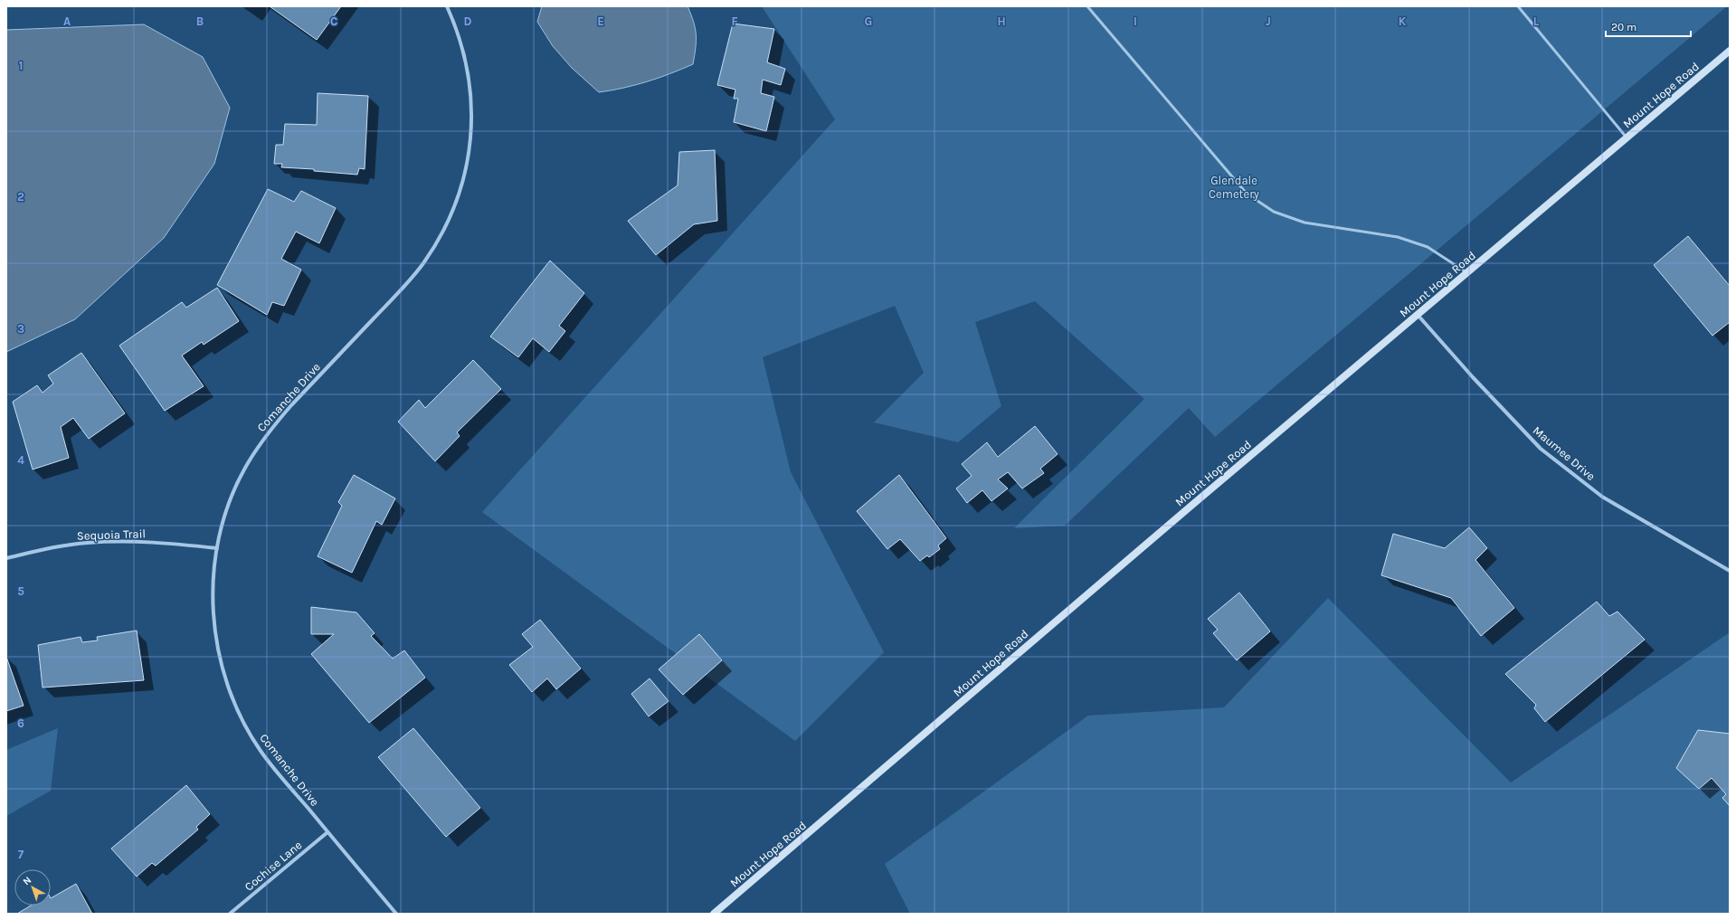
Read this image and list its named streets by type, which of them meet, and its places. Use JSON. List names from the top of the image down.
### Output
{
  "streets": {
    "street": [
      "Mount Hope Road",
      "Comanche Drive",
      "Maumee Drive",
      "Sequoia Trail",
      "Cochise Lane"
    ]
  },
  "crossings": [
    ["Mount Hope Road", "Maumee Drive"],
    ["Comanche Drive", "Sequoia Trail"],
    ["Comanche Drive", "Cochise Lane"]
  ],
  "parks": ["Glendale Cemetery"],
  "scale_bar": "20 m",
  "north": "top left",
  "grid": {
    "columns": [
      "A",
      "B",
      "C",
      "D",
      "E",
      "F",
      "G",
      "H",
      "I",
      "J",
      "K",
      "L"
    ],
    "rows": [
      "1",
      "2",
      "3",
      "4",
      "5",
      "6",
      "7"
    ]
  }
}
